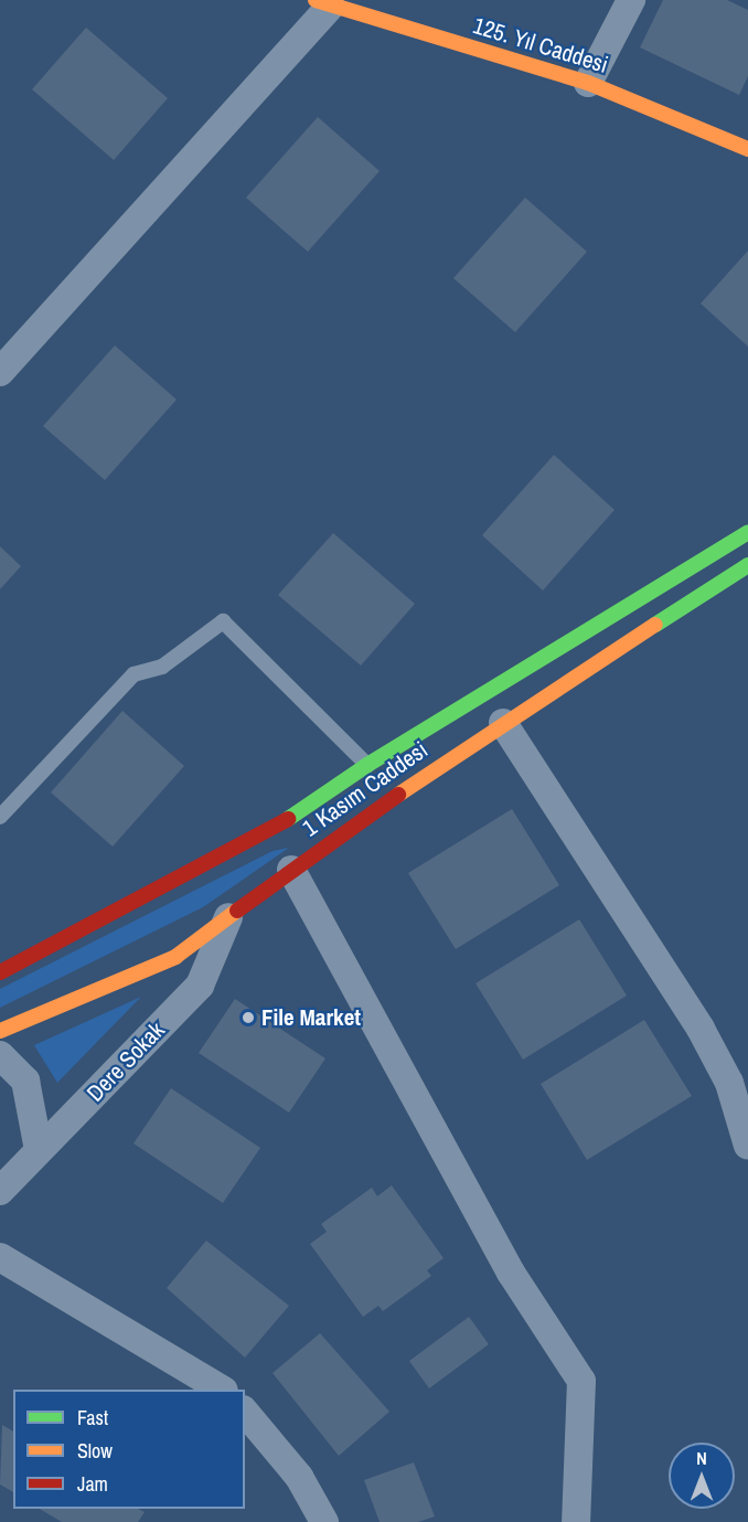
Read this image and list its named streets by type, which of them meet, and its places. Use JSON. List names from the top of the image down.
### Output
{
  "streets": {
    "main road": ["125. Yıl Caddesi", "1 Kasım Caddesi"],
    "street": ["Dere Sokak"]
  },
  "crossings": [
    ["1 Kasım Caddesi", "Dere Sokak"]
  ],
  "places": ["File Market"],
  "legend": ["Fast", "Slow", "Jam"],
  "north": "top"
}
